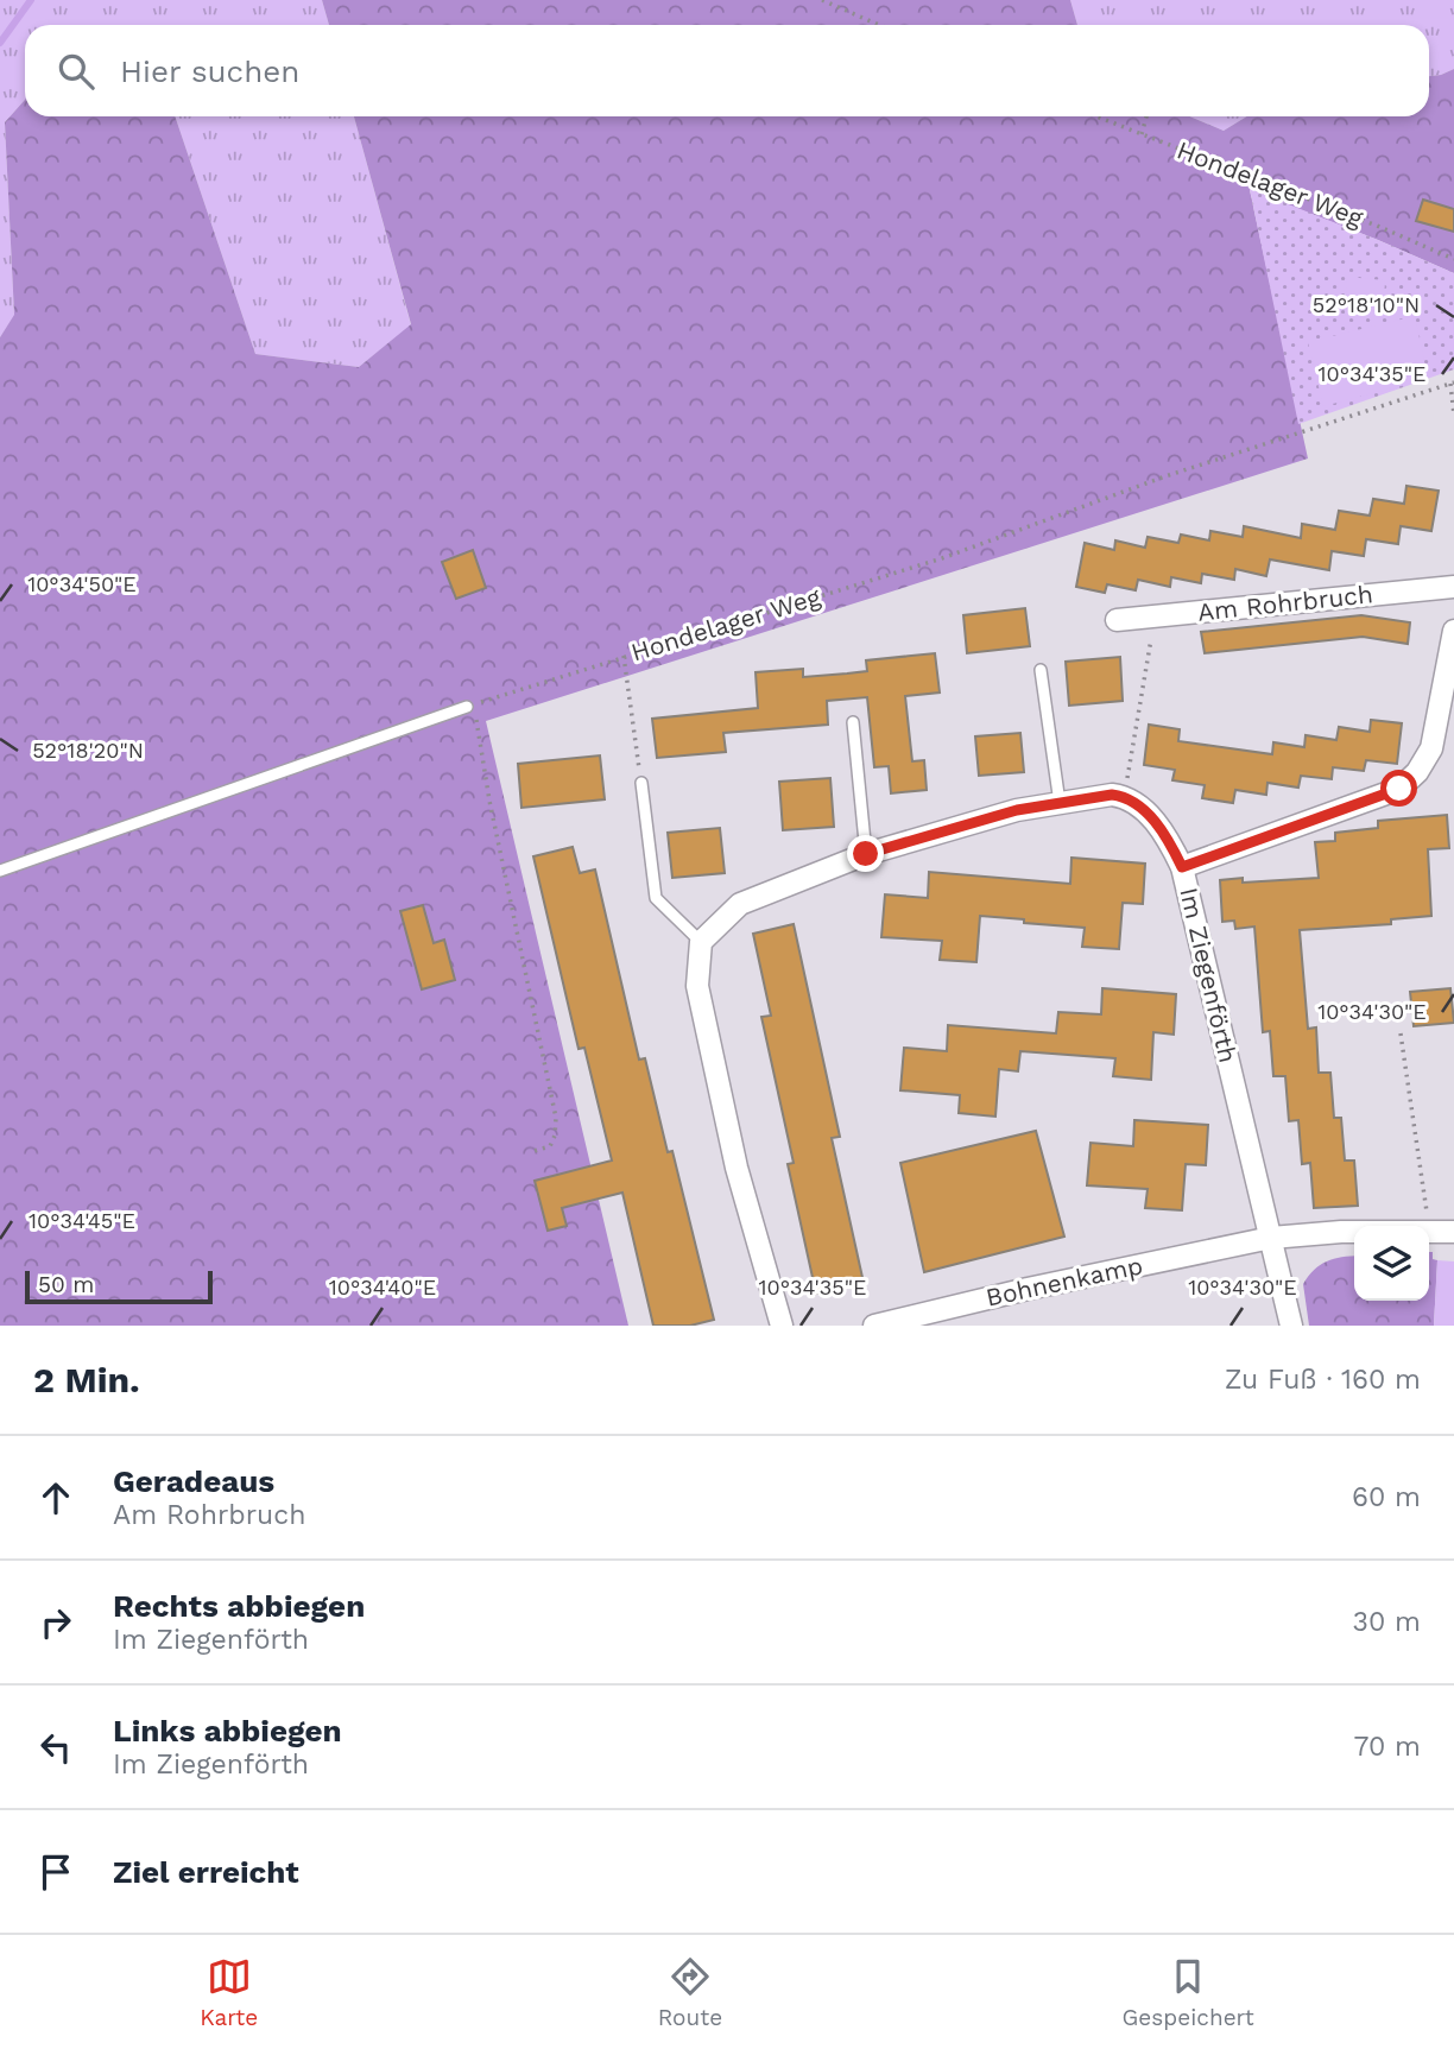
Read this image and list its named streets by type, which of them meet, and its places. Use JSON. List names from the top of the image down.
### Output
{
  "streets": {
    "street": ["Am Rohrbruch", "Im Ziegenförth", "Bohnenkamp"],
    "path": ["Hondelager Weg"]
  },
  "crossings": [
    ["Im Ziegenförth", "Bohnenkamp"]
  ],
  "scale_bar": "50 m",
  "page": {
    "search": "Hier suchen",
    "scale": "50 m",
    "heading": ["2 Min.", "Zu Fuß · 160 m"],
    "list": [
      ["Geradeaus", "Am Rohrbruch", "60 m"],
      ["Rechts abbiegen", "Im Ziegenförth", "30 m"],
      ["Links abbiegen", "Im Ziegenförth", "70 m"],
      "Ziel erreicht"
    ],
    "nav": ["Karte", "Route", "Gespeichert"]
  },
  "coordinates": [
    "52°18'10\"N",
    "10°34'35\"E",
    "10°34'50\"E",
    "52°18'20\"N",
    "10°34'30\"E",
    "10°34'45\"E",
    "10°34'40\"E"
  ]
}
